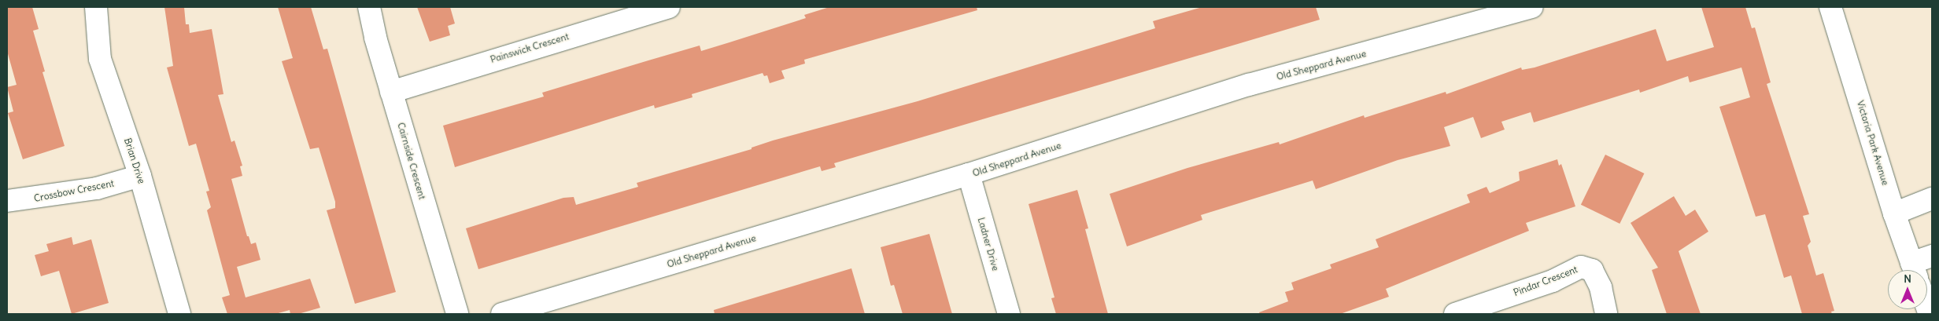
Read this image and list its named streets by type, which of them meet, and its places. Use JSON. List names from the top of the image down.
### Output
{
  "streets": {
    "street": [
      "Painswick Crescent",
      "Old Sheppard Avenue",
      "Victoria Park Avenue",
      "Brian Drive",
      "Cairnside Crescent",
      "Crossbow Crescent",
      "Ladner Drive",
      "Pindar Crescent"
    ]
  },
  "crossings": [
    ["Painswick Crescent", "Cairnside Crescent"],
    ["Old Sheppard Avenue", "Ladner Drive"],
    ["Brian Drive", "Crossbow Crescent"]
  ],
  "north": "top"
}
